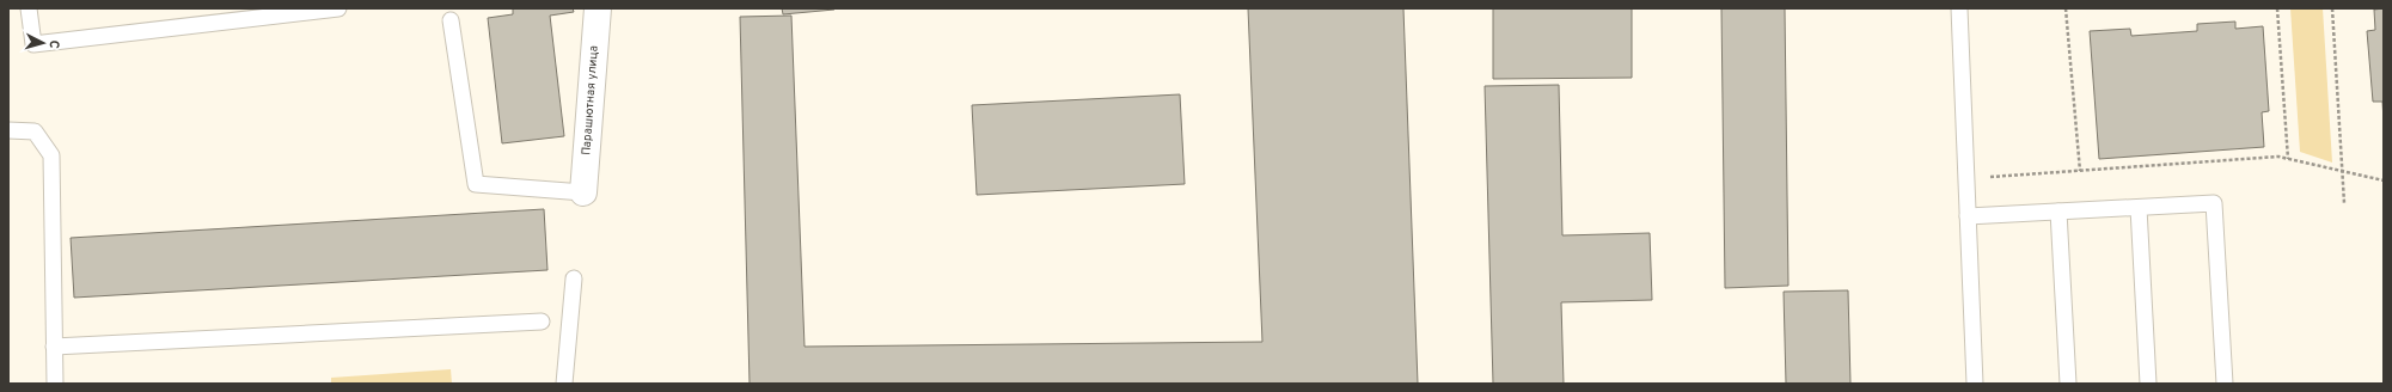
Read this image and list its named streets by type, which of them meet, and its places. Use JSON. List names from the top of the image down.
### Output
{
  "streets": {
    "street": ["Парашютная улица"]
  },
  "north": "right"
}
